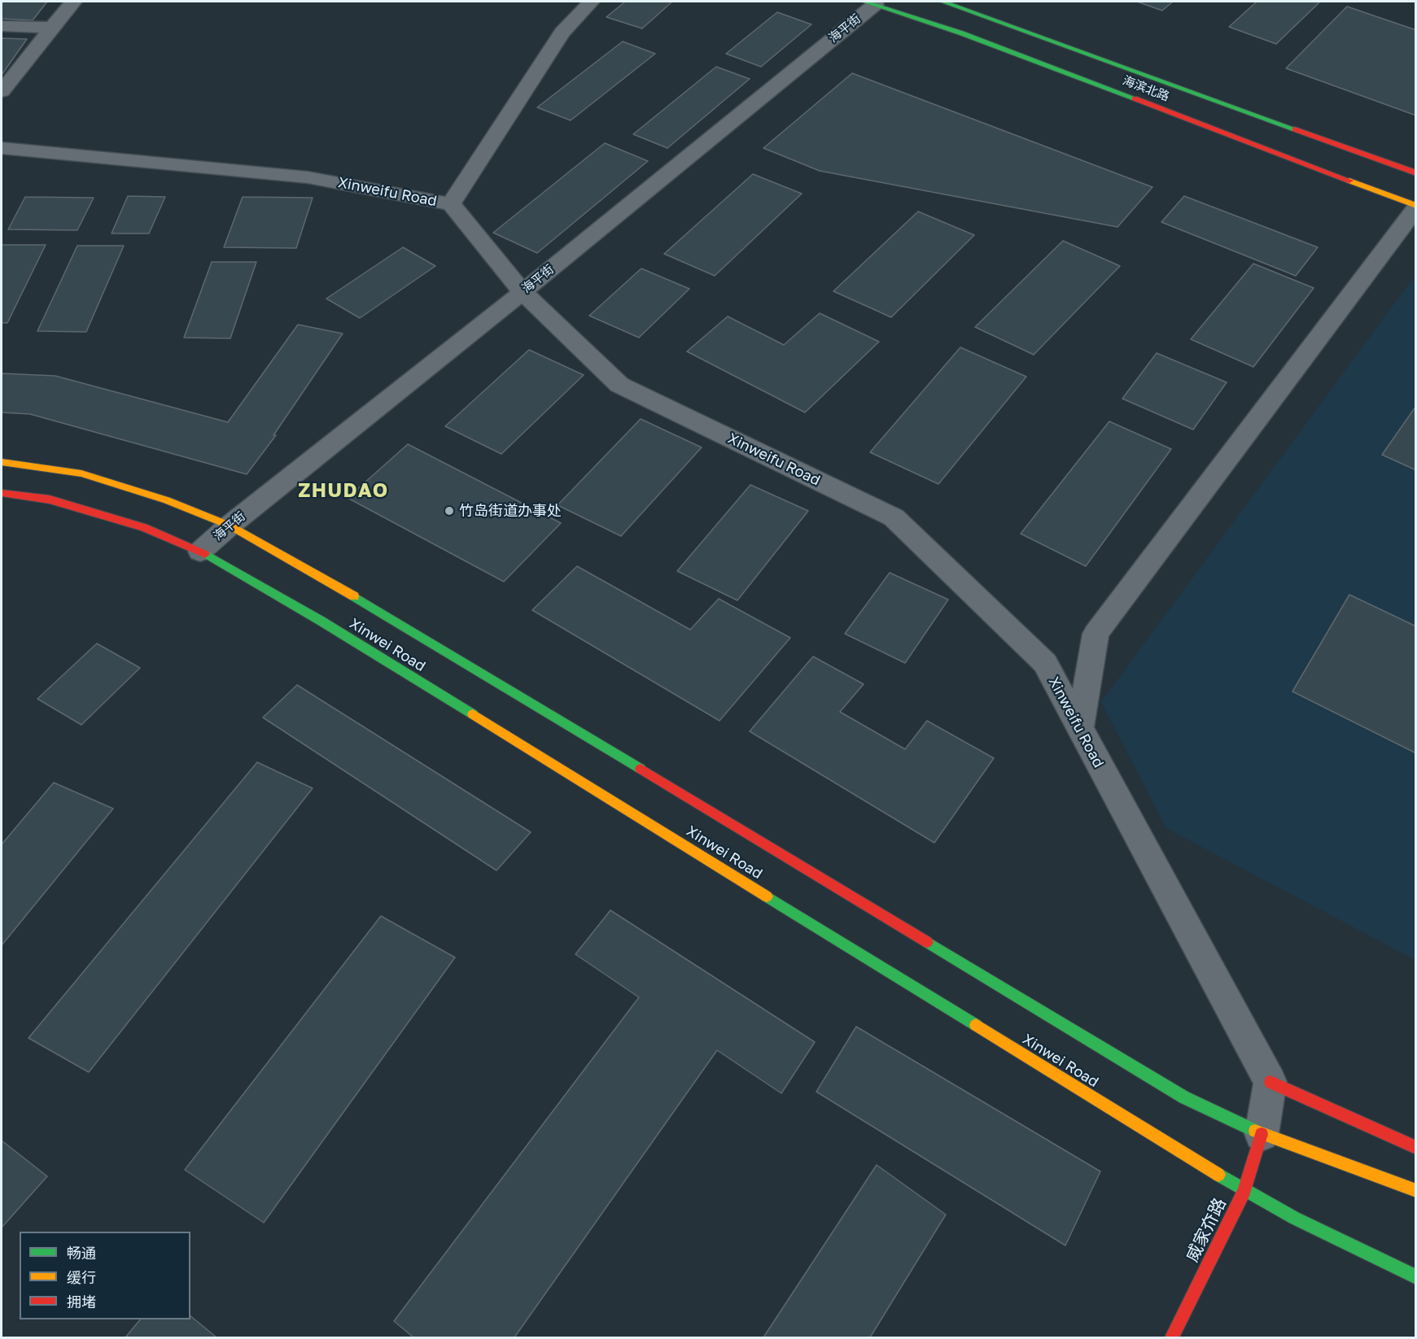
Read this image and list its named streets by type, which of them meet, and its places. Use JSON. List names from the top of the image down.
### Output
{
  "streets": {
    "main road": ["海滨北路", "Xinwei Road", "威家夼路"],
    "street": ["海平街", "Xinweifu Road"]
  },
  "crossings": [
    ["海平街", "海滨北路"],
    ["海平街", "Xinweifu Road"],
    ["海平街", "Xinwei Road"],
    ["Xinwei Road", "威家夼路"]
  ],
  "districts": ["ZHUDAO"],
  "places": ["竹岛街道办事处"],
  "legend": ["畅通", "缓行", "拥堵"]
}
